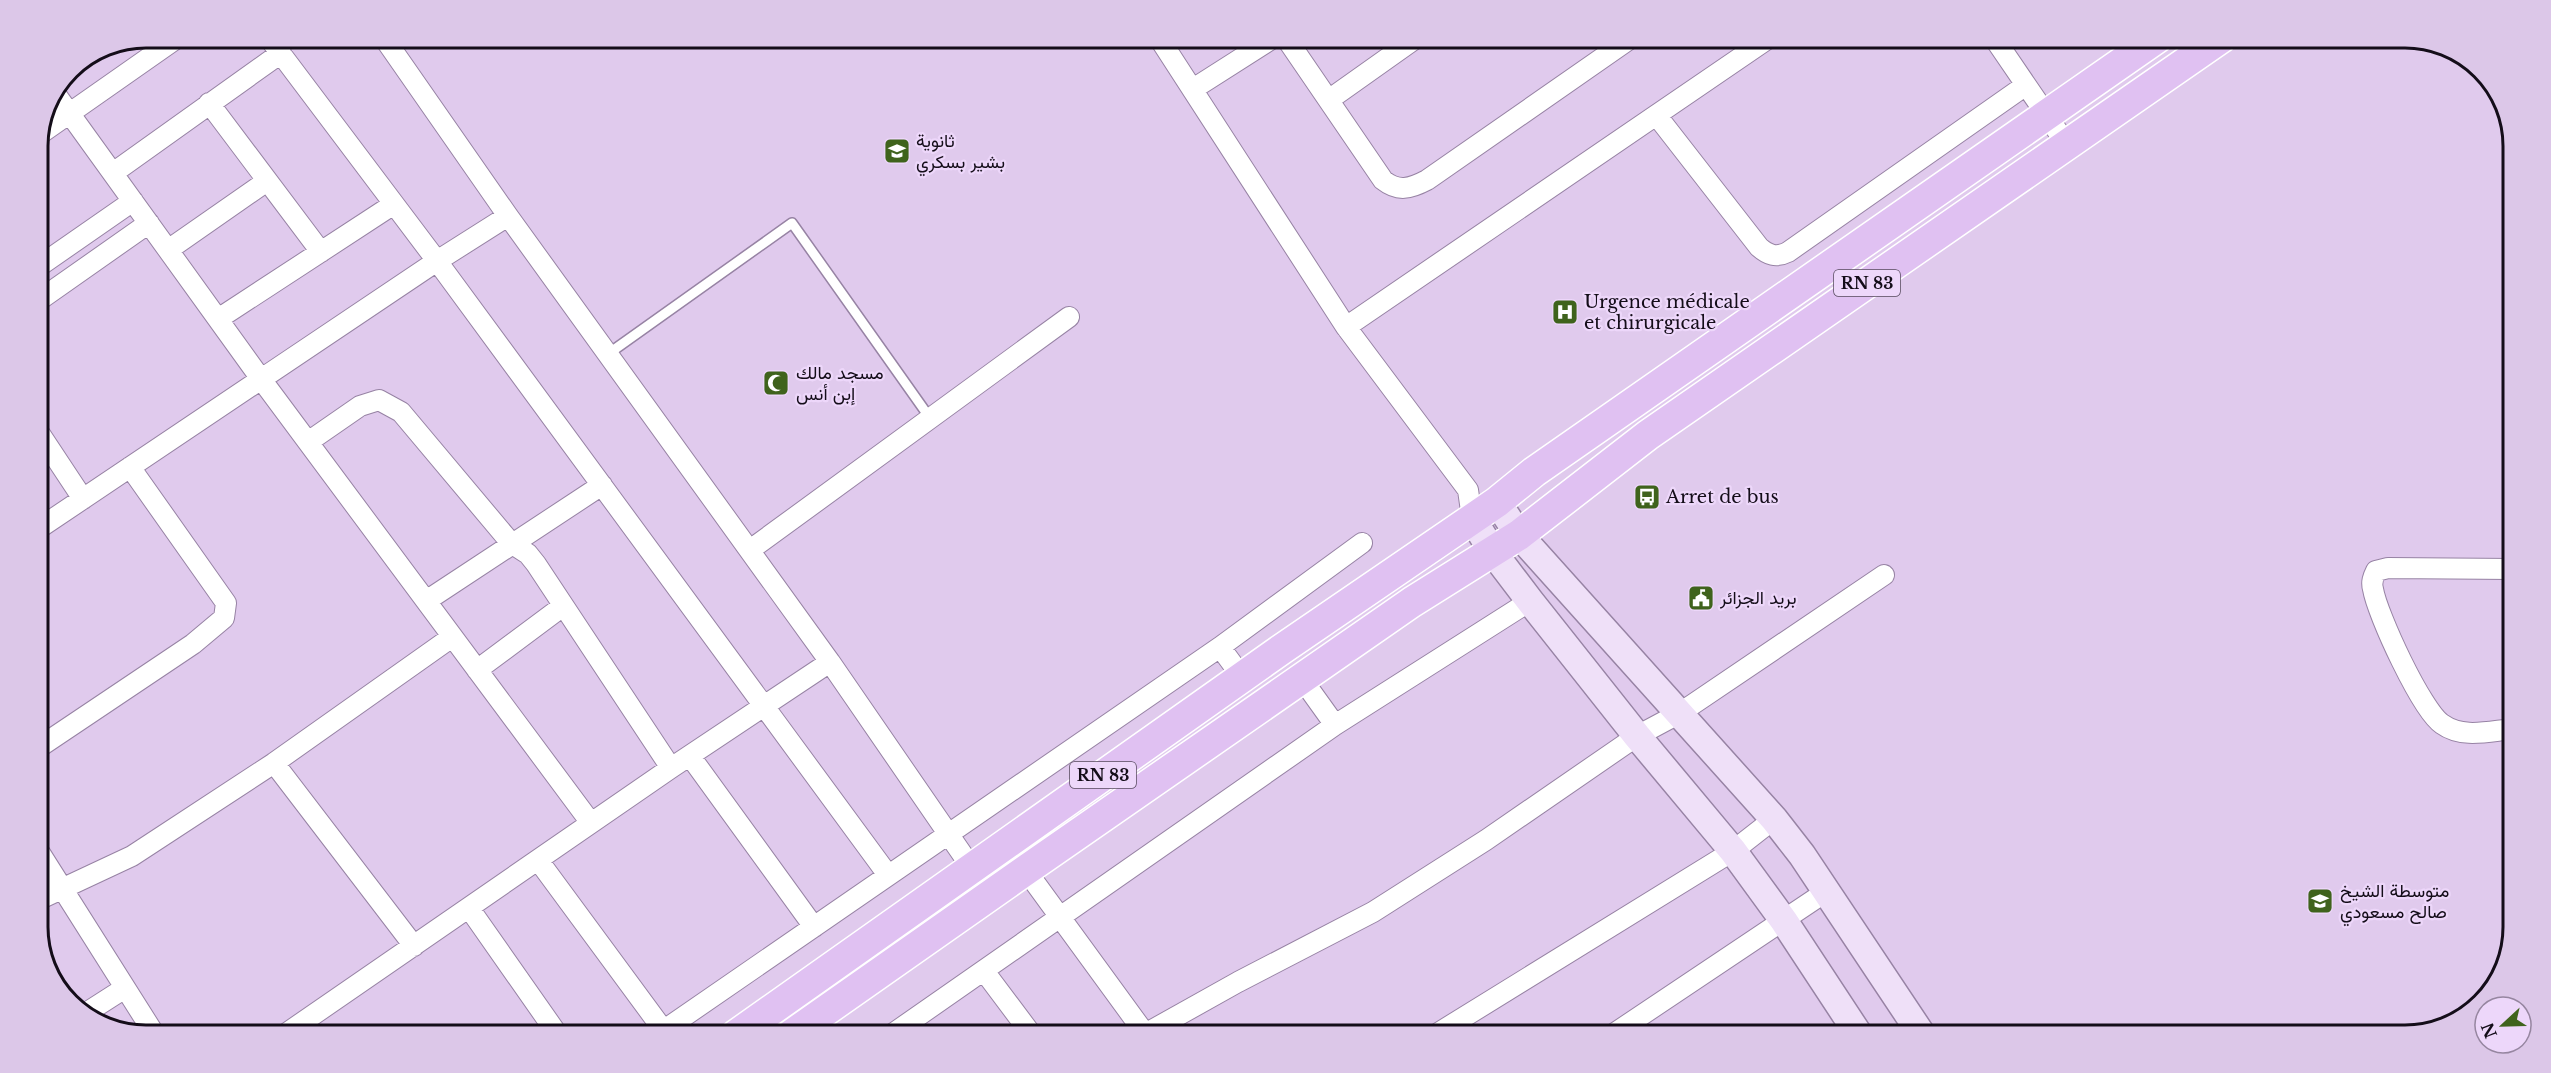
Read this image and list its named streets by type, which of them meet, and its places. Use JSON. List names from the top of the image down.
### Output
{
  "streets": {
    "main road": ["RN 83"]
  },
  "places": {
    "school or university": ["ثانوية بشير بسكري", "متوسطة الشيخ صالح مسعودي"],
    "hospital": ["Urgence médicale et chirurgicale"],
    "mosque": ["مسجد مالك إبن أنس"],
    "bus stop": ["Arret de bus"],
    "public building": ["بريد الجزائر"]
  },
  "north": "left"
}
